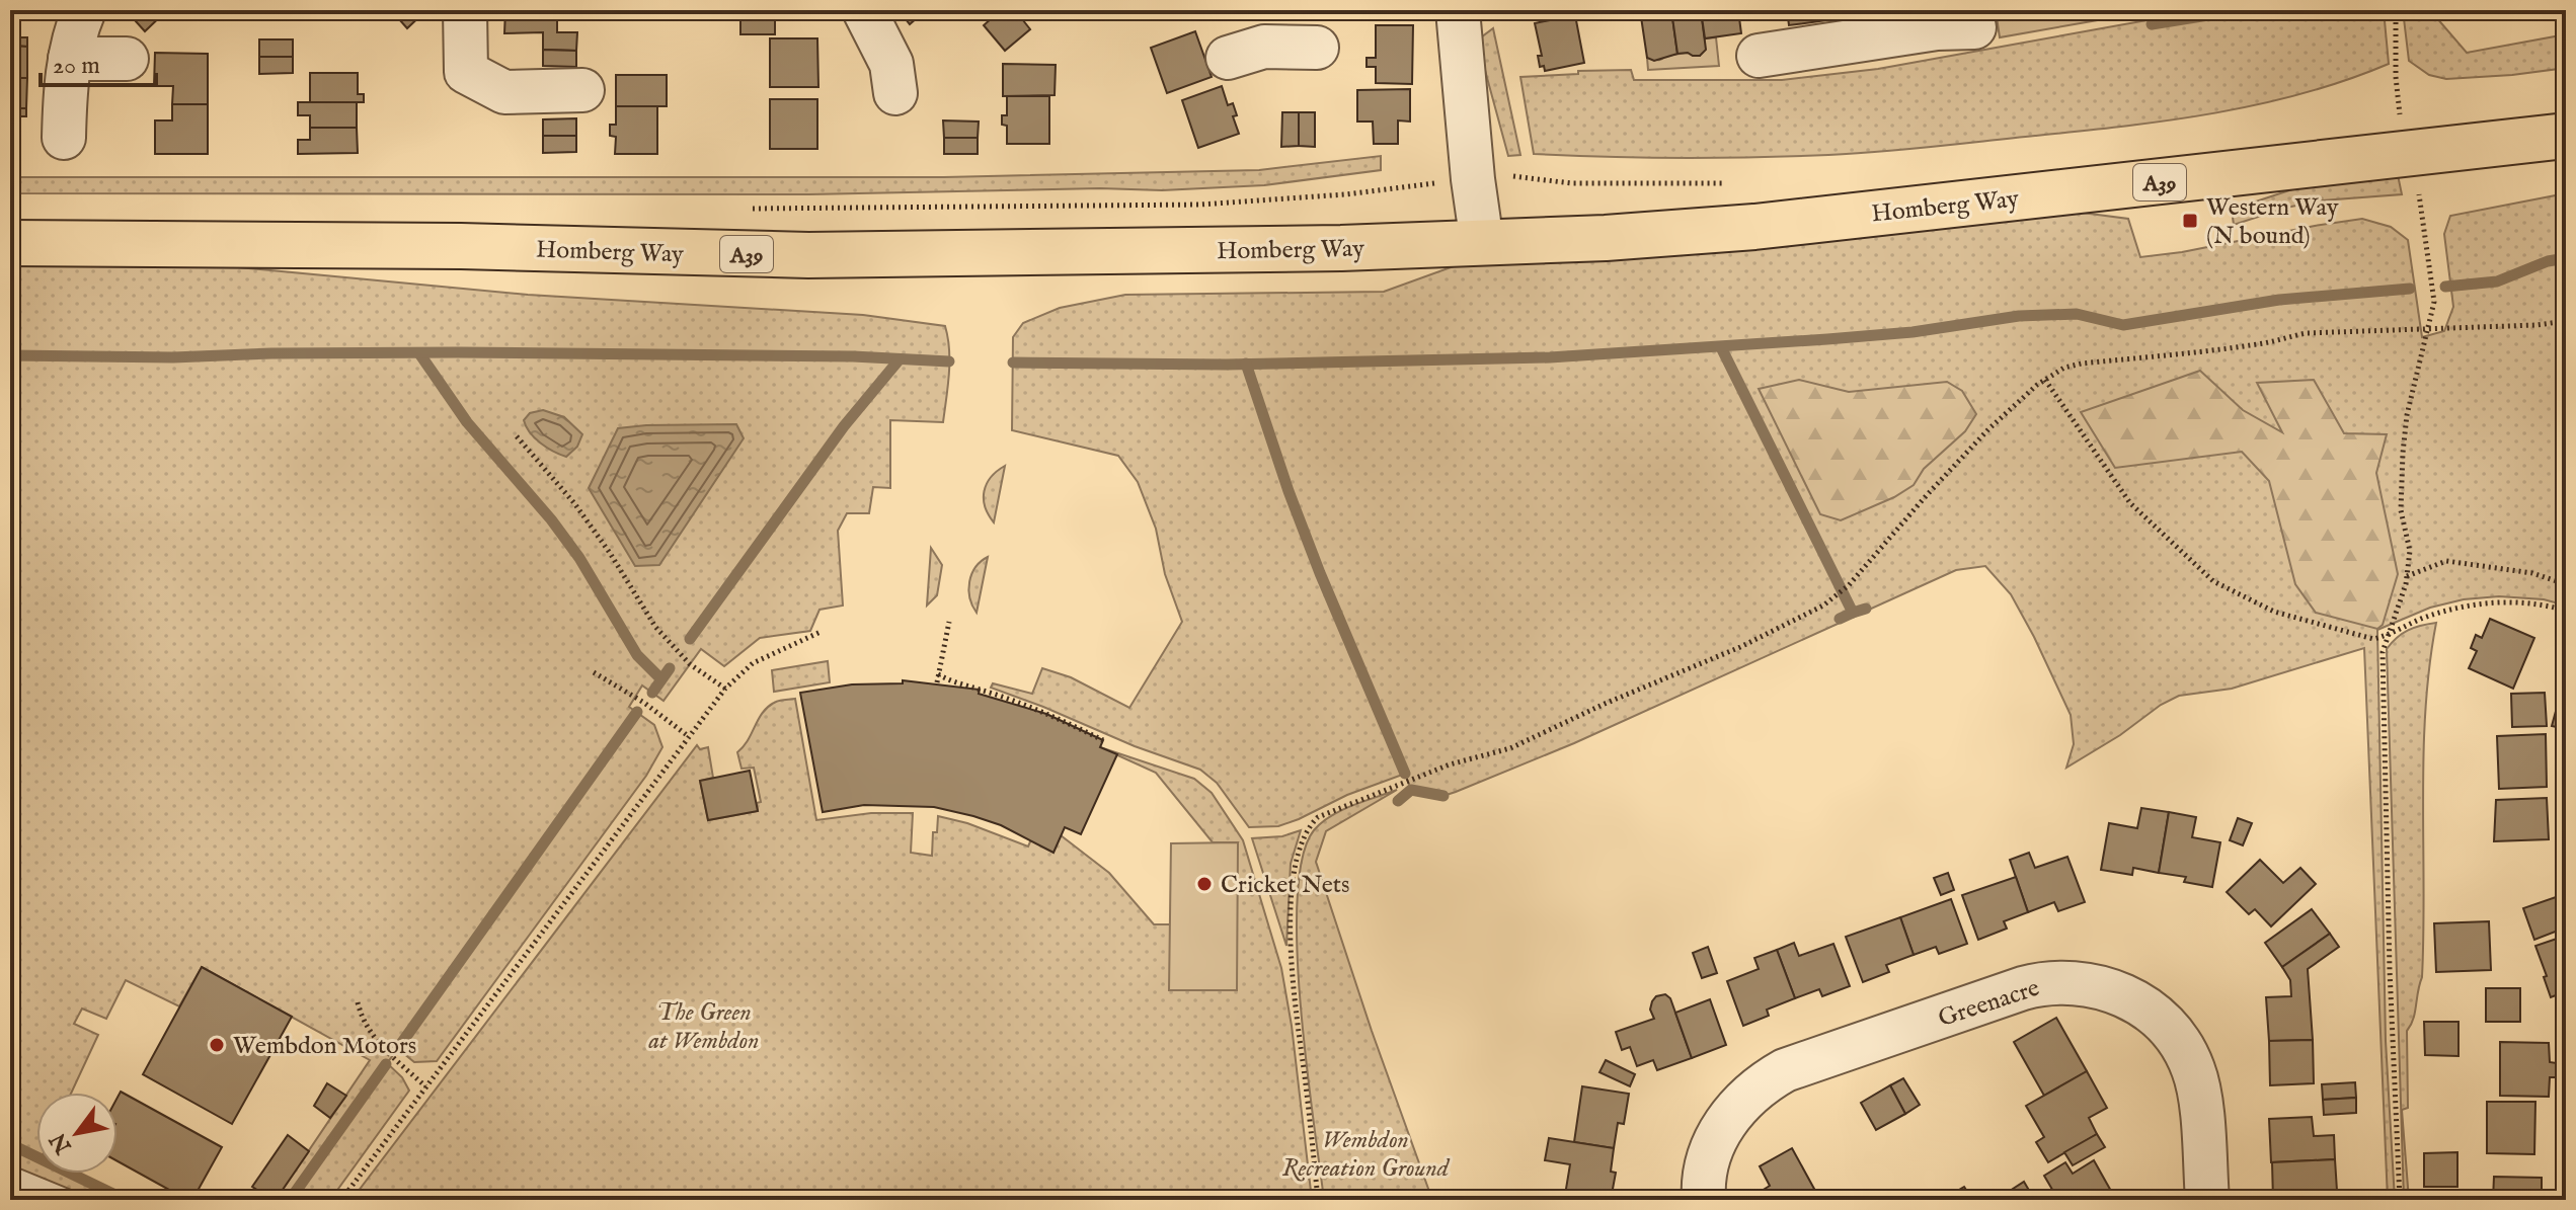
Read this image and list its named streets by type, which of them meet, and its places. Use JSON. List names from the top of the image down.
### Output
{
  "streets": {
    "main road": ["A39", "Homberg Way"],
    "street": ["Greenacre"]
  },
  "parks": ["The Green at Wembdon", "Wembdon Recreation Ground"],
  "places": {
    "transit": ["Western Way (N bound)"],
    "other": ["Cricket Nets", "Wembdon Motors"]
  },
  "scale_bar": "20 m",
  "north": "bottom left"
}
